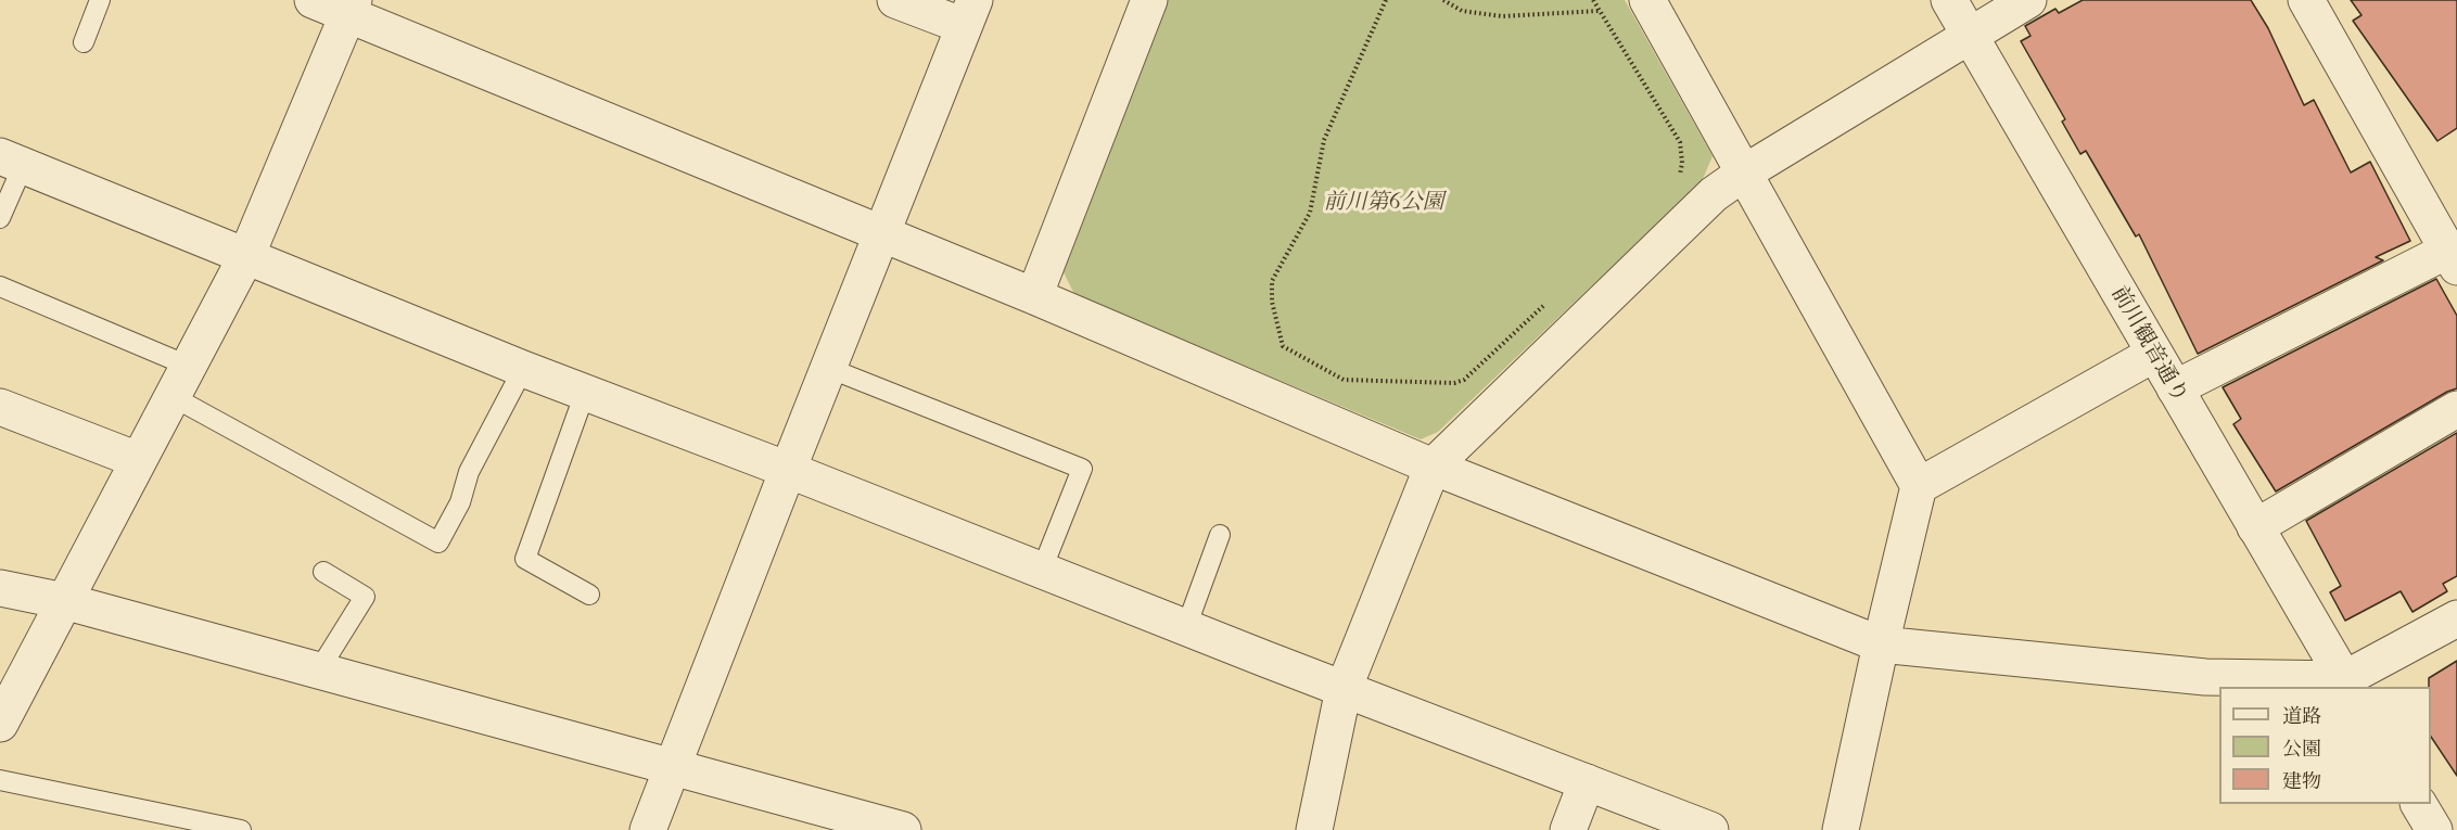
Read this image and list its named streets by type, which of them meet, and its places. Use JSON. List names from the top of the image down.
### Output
{
  "streets": {
    "street": ["前川観音通り"]
  },
  "parks": ["前川第6公園"],
  "legend": ["道路", "公園", "建物"]
}
